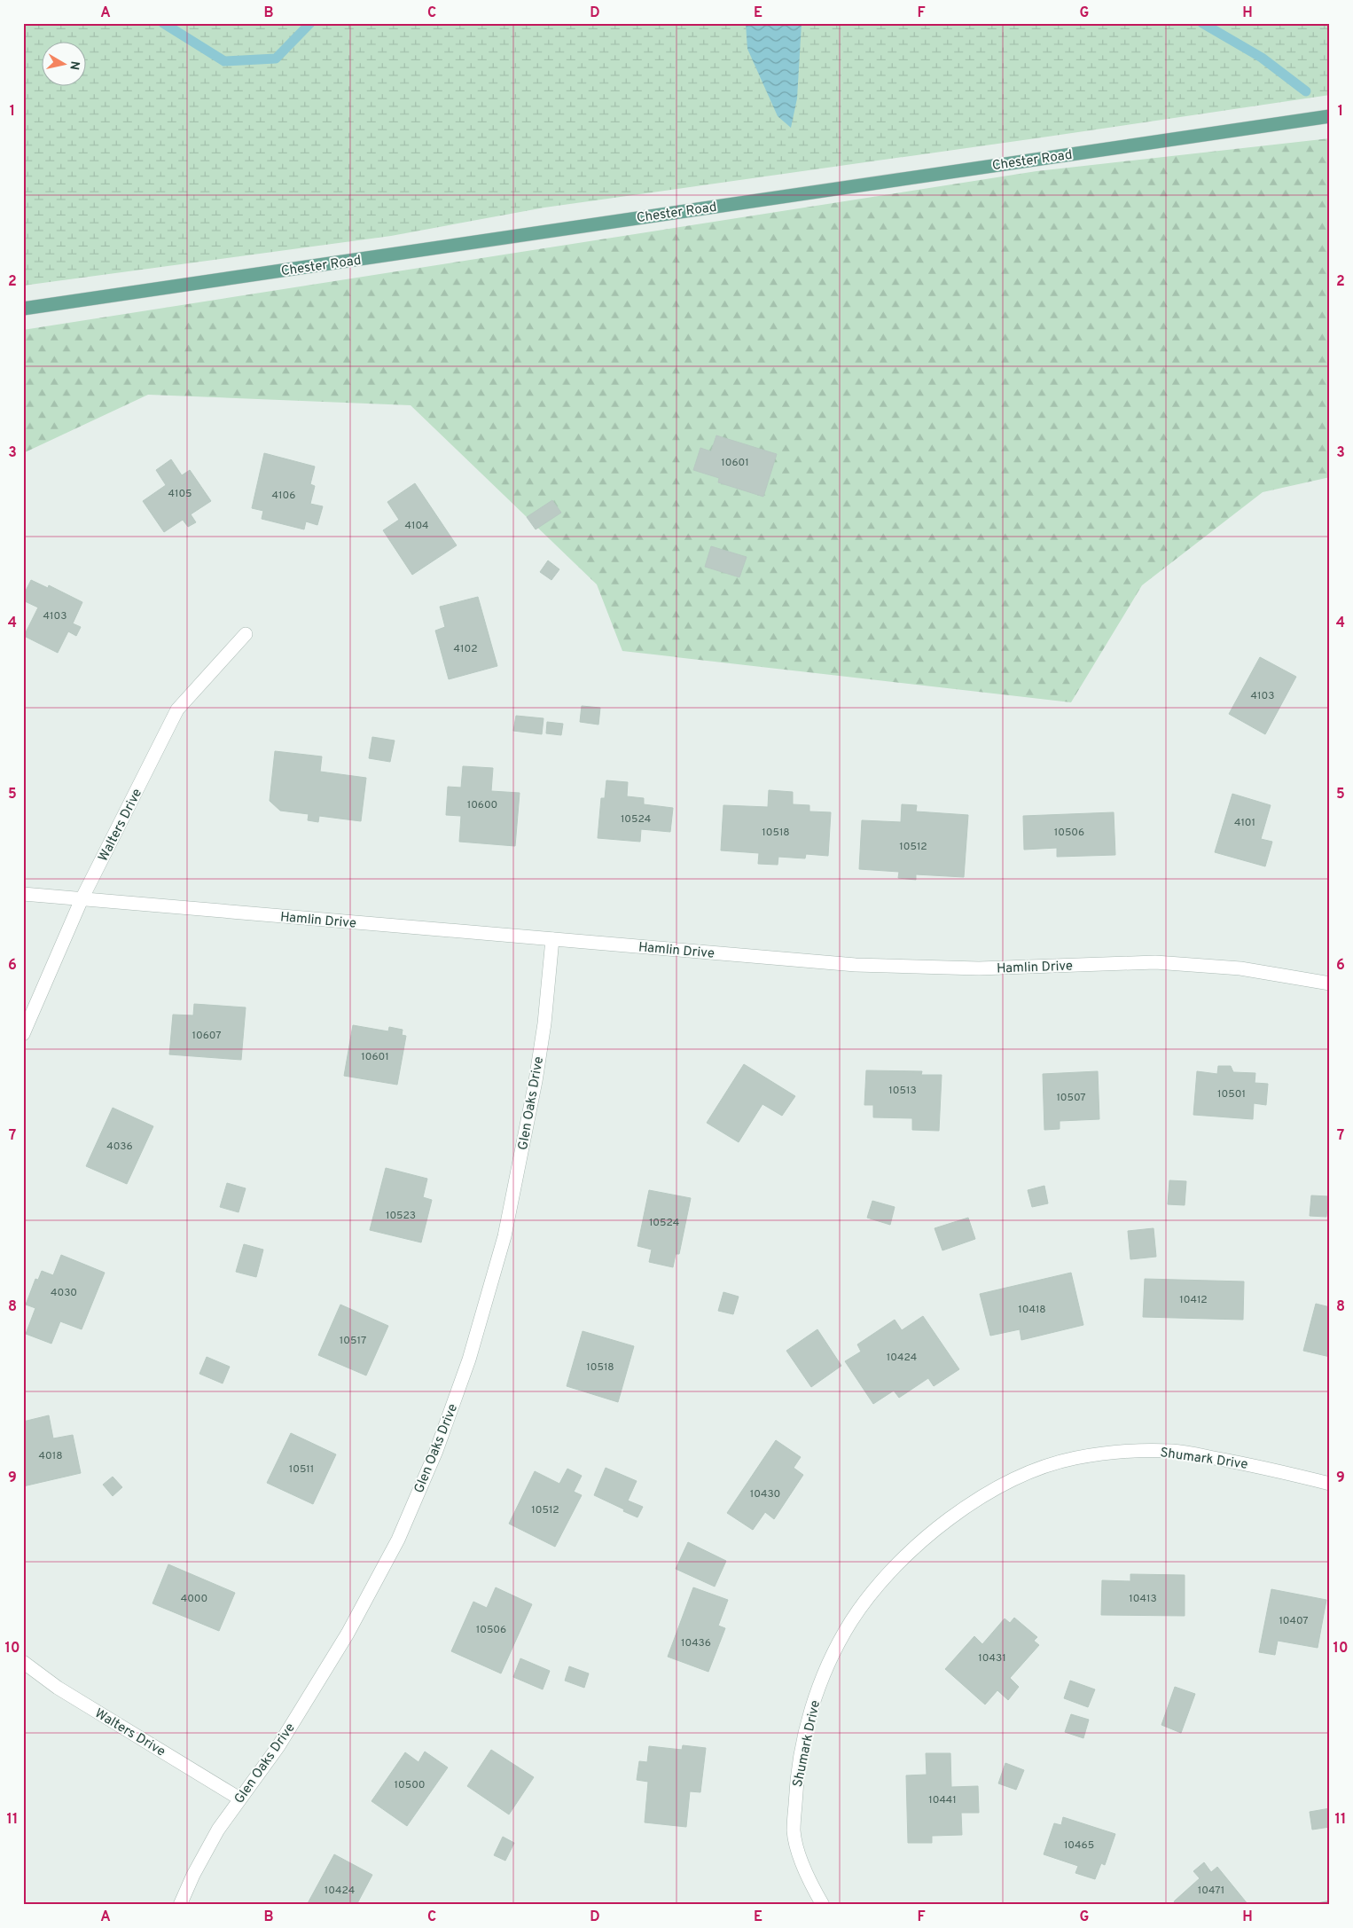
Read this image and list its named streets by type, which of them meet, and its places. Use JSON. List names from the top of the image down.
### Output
{
  "streets": {
    "main road": ["Chester Road"],
    "street": [
      "Walters Drive",
      "Hamlin Drive",
      "Glen Oaks Drive",
      "Shumark Drive"
    ]
  },
  "crossings": [
    ["Walters Drive", "Hamlin Drive"],
    ["Walters Drive", "Glen Oaks Drive"],
    ["Hamlin Drive", "Glen Oaks Drive"]
  ],
  "house_numbers": [
    "10601",
    "4105",
    "4106",
    "4104",
    "4103",
    "4102",
    "4103",
    "10600",
    "10524",
    "4101",
    "10518",
    "10506",
    "10512",
    "10607",
    "10601",
    "10513",
    "10501",
    "10507",
    "4036",
    "10523",
    "10524",
    "4030",
    "10412",
    "10418",
    "10517",
    "10424",
    "10518",
    "4018",
    "10511",
    "10430",
    "10512",
    "4000",
    "10413",
    "10407",
    "10506",
    "10436",
    "10431",
    "10500",
    "10441",
    "10465",
    "10424",
    "10471"
  ],
  "north": "right",
  "grid": {
    "columns": [
      "A",
      "B",
      "C",
      "D",
      "E",
      "F",
      "G",
      "H"
    ],
    "rows": [
      "1",
      "2",
      "3",
      "4",
      "5",
      "6",
      "7",
      "8",
      "9",
      "10",
      "11"
    ]
  }
}
